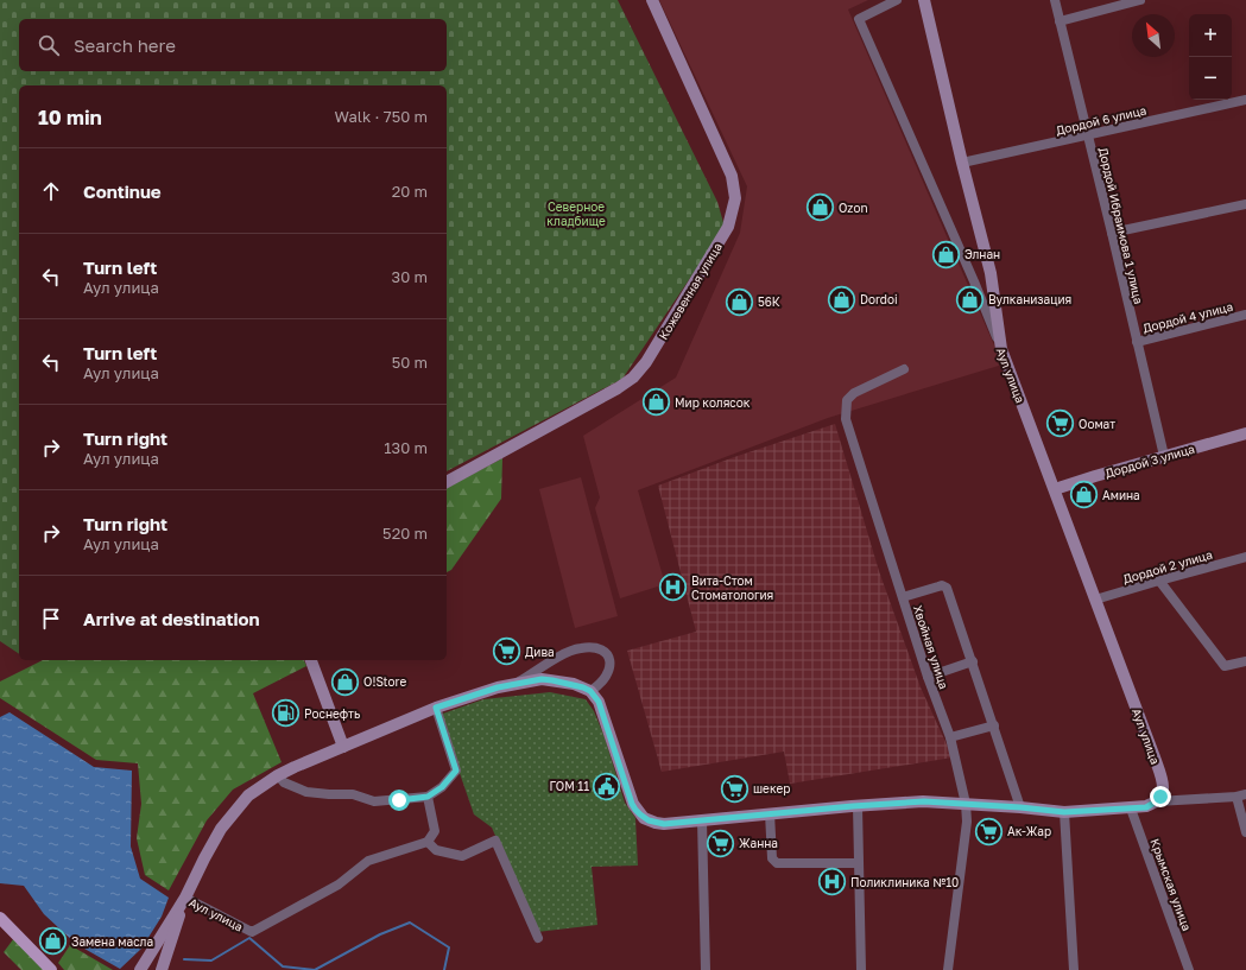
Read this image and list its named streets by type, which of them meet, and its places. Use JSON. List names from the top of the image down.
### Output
{
  "streets": {
    "main road": ["Кожевенная улица", "Аул улица", "Дордой 3 улица"],
    "street": [
      "Дордой 6 улица",
      "Дордой Ибраимова 1 улица",
      "Дордой 4 улица",
      "Дордой 2 улица",
      "Хвойная улица",
      "Крымская улица"
    ]
  },
  "crossings": [
    ["Дордой 6 улица", "Дордой Ибраимова 1 улица"],
    ["Дордой Ибраимова 1 улица", "Дордой 4 улица"],
    ["Дордой Ибраимова 1 улица", "Дордой 3 улица"],
    ["Аул улица", "Дордой 3 улица"],
    ["Аул улица", "Дордой 2 улица"]
  ],
  "parks": ["Северное кладбище"],
  "places": {
    "shop": [
      "Ozon",
      "Элнан",
      "Dordoi",
      "Вулканизация",
      "56К",
      "Мир колясок",
      "Амина",
      "O!Store",
      "Замена масла"
    ],
    "supermarket": [
      "Оомат",
      "Дива",
      "шекер",
      "Ак-Жар",
      "Жанна"
    ],
    "hospital": ["Вита-Стом Стоматология", "Поликлиника №10"],
    "fuel station": ["Роснефть"],
    "public building": ["ГОМ 11"]
  },
  "north": "top left",
  "page": {
    "map_buttons": ["+", "−"],
    "search": "Search here",
    "heading": ["10 min", "Walk · 750 m"],
    "list": [
      ["Continue", "20 m"],
      ["Turn left", "Аул улица", "30 m"],
      ["Turn left", "Аул улица", "50 m"],
      ["Turn right", "Аул улица", "130 m"],
      ["Turn right", "Аул улица", "520 m"],
      "Arrive at destination"
    ]
  }
}
